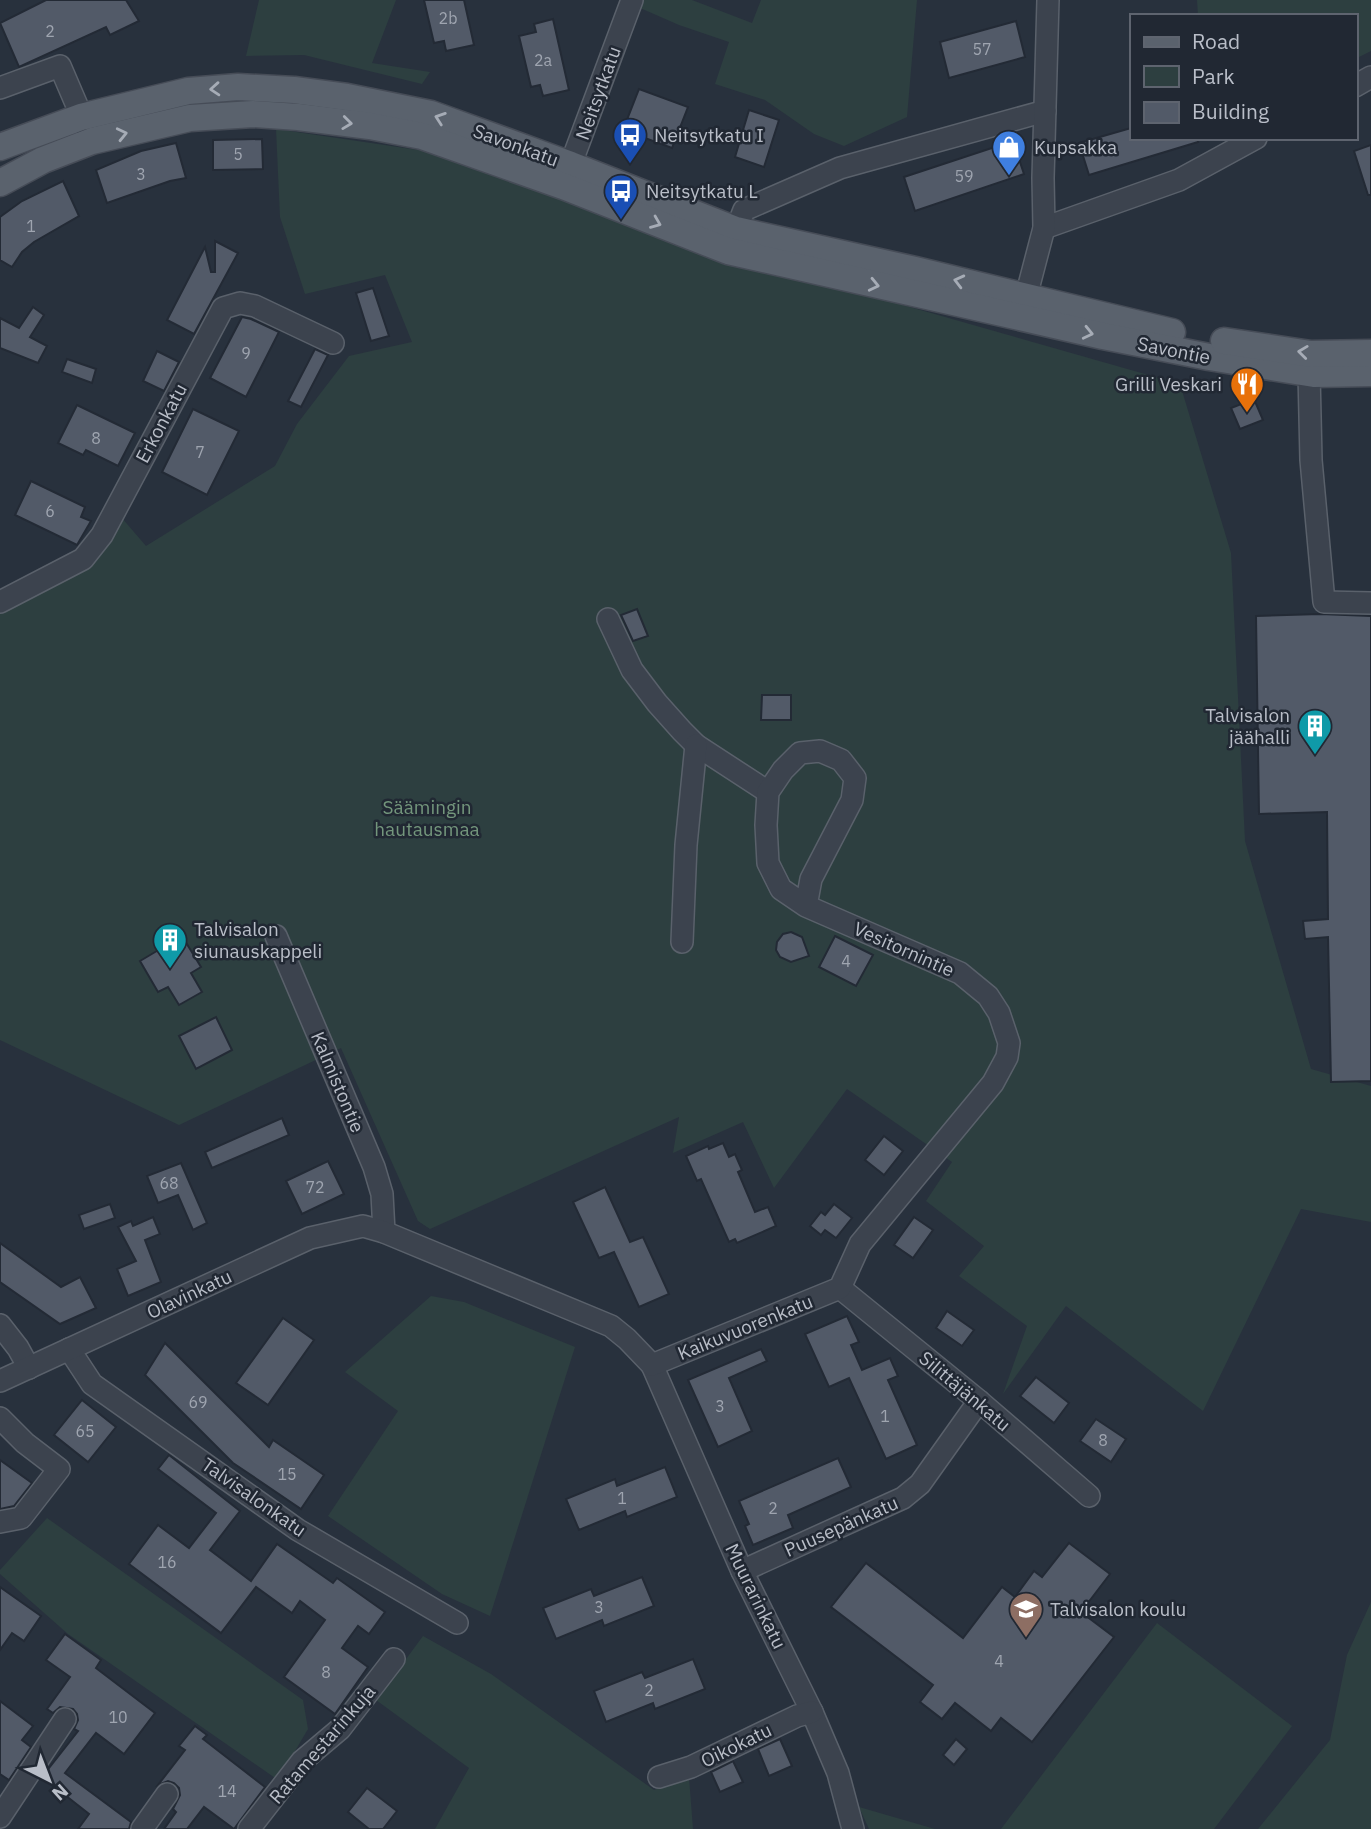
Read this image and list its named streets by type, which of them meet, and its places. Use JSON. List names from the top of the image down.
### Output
{
  "streets": {
    "main road": ["Savonkatu", "Savontie"],
    "street": [
      "Neitsytkatu",
      "Erkonkatu",
      "Vesitornintie",
      "Kalmistontie",
      "Olavinkatu",
      "Kaikuvuorenkatu",
      "Silittäjänkatu",
      "Talvisalonkatu",
      "Puusepänkatu",
      "Muurarinkatu",
      "Ratamestarinkuja",
      "Oikokatu"
    ]
  },
  "crossings": [
    ["Neitsytkatu", "Savonkatu"],
    ["Savonkatu", "Savontie"],
    ["Vesitornintie", "Kaikuvuorenkatu"],
    ["Vesitornintie", "Silittäjänkatu"],
    ["Kalmistontie", "Olavinkatu"],
    ["Kalmistontie", "Kaikuvuorenkatu"],
    ["Olavinkatu", "Kaikuvuorenkatu"],
    ["Olavinkatu", "Talvisalonkatu"],
    ["Kaikuvuorenkatu", "Silittäjänkatu"],
    ["Kaikuvuorenkatu", "Muurarinkatu"],
    ["Silittäjänkatu", "Puusepänkatu"],
    ["Puusepänkatu", "Muurarinkatu"],
    ["Muurarinkatu", "Oikokatu"]
  ],
  "parks": ["Säämingin hautausmaa"],
  "places": {
    "bus stop": ["Neitsytkatu I", "Neitsytkatu L"],
    "shop": ["Kupsakka"],
    "restaurant": ["Grilli Veskari"],
    "building": ["Talvisalon jäähalli", "Talvisalon siunauskappeli"],
    "school or university": ["Talvisalon koulu"]
  },
  "house_numbers": [
    "2b",
    "2",
    "57",
    "2a",
    "5",
    "3",
    "59",
    "1",
    "9",
    "8",
    "7",
    "6",
    "4",
    "68",
    "72",
    "69",
    "3",
    "1",
    "65",
    "8",
    "15",
    "1",
    "2",
    "16",
    "3",
    "4",
    "8",
    "2",
    "10",
    "14"
  ],
  "legend": ["Road", "Park", "Building"],
  "north": "bottom right"
}
